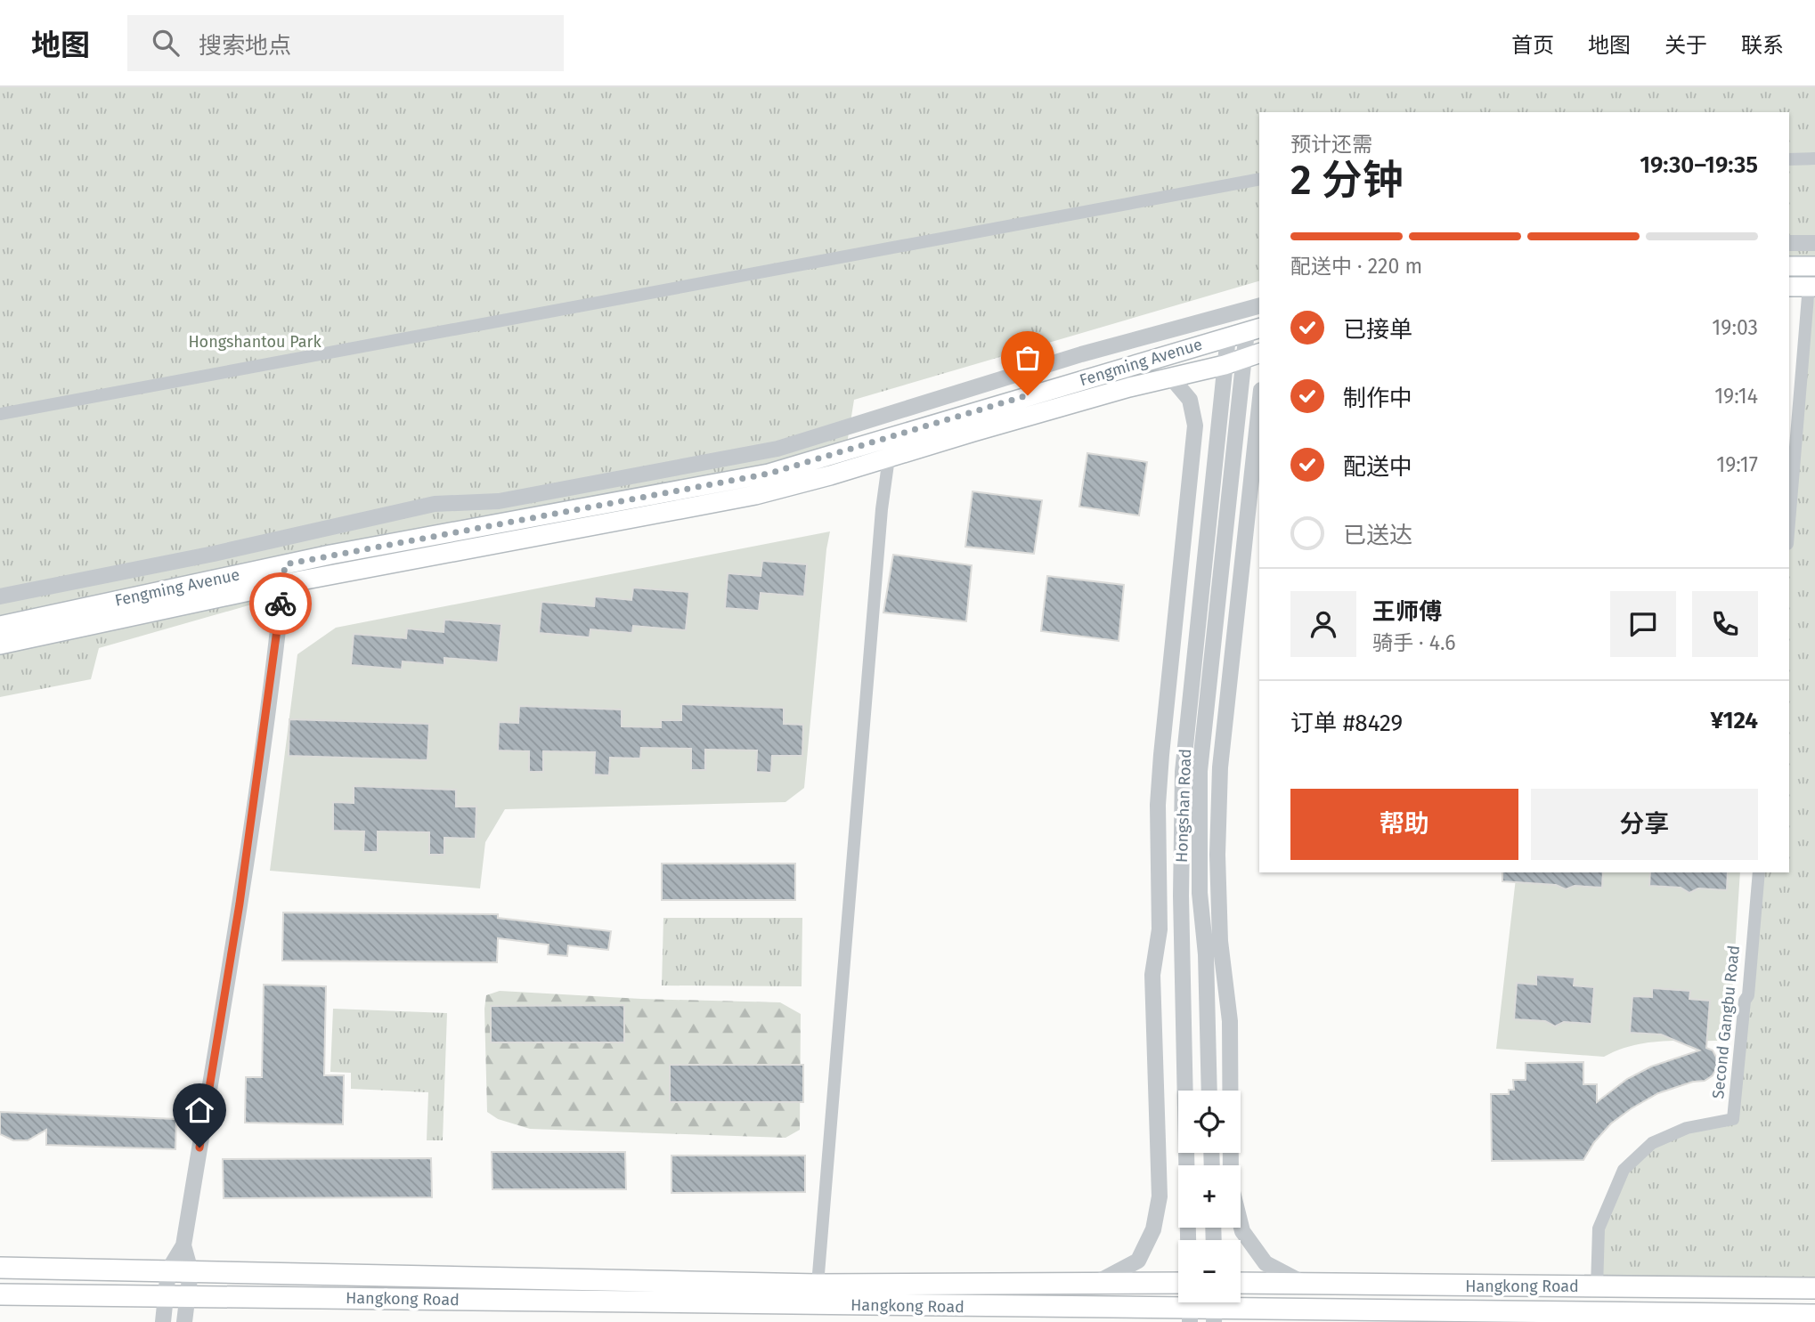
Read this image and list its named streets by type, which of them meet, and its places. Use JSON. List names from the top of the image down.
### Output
{
  "streets": {
    "main road": ["Fengming Avenue", "Hangkong Road"],
    "street": ["Hongshan Road", "Second Gangbu Road"]
  },
  "crossings": [
    ["Fengming Avenue", "Hongshan Road"],
    ["Second Gangbu Road", "Hangkong Road"]
  ],
  "parks": ["Hongshantou Park"],
  "page": {
    "header": "地图",
    "search": "搜索地点",
    "nav": [
      "首页",
      "地图",
      "关于",
      "联系"
    ],
    "heading": ["2 分钟", "预计还需", "19:30–19:35"],
    "panel": [
      "王师傅",
      "骑手 · 4.6",
      "订单 #8429",
      "¥124"
    ],
    "bar": "配送中 · 220 m",
    "list": [
      ["已接单", "19:03"],
      ["制作中", "19:14"],
      ["配送中", "19:17"],
      "已送达"
    ],
    "buttons": ["帮助", "分享"],
    "map_buttons": ["+", "−"]
  }
}
